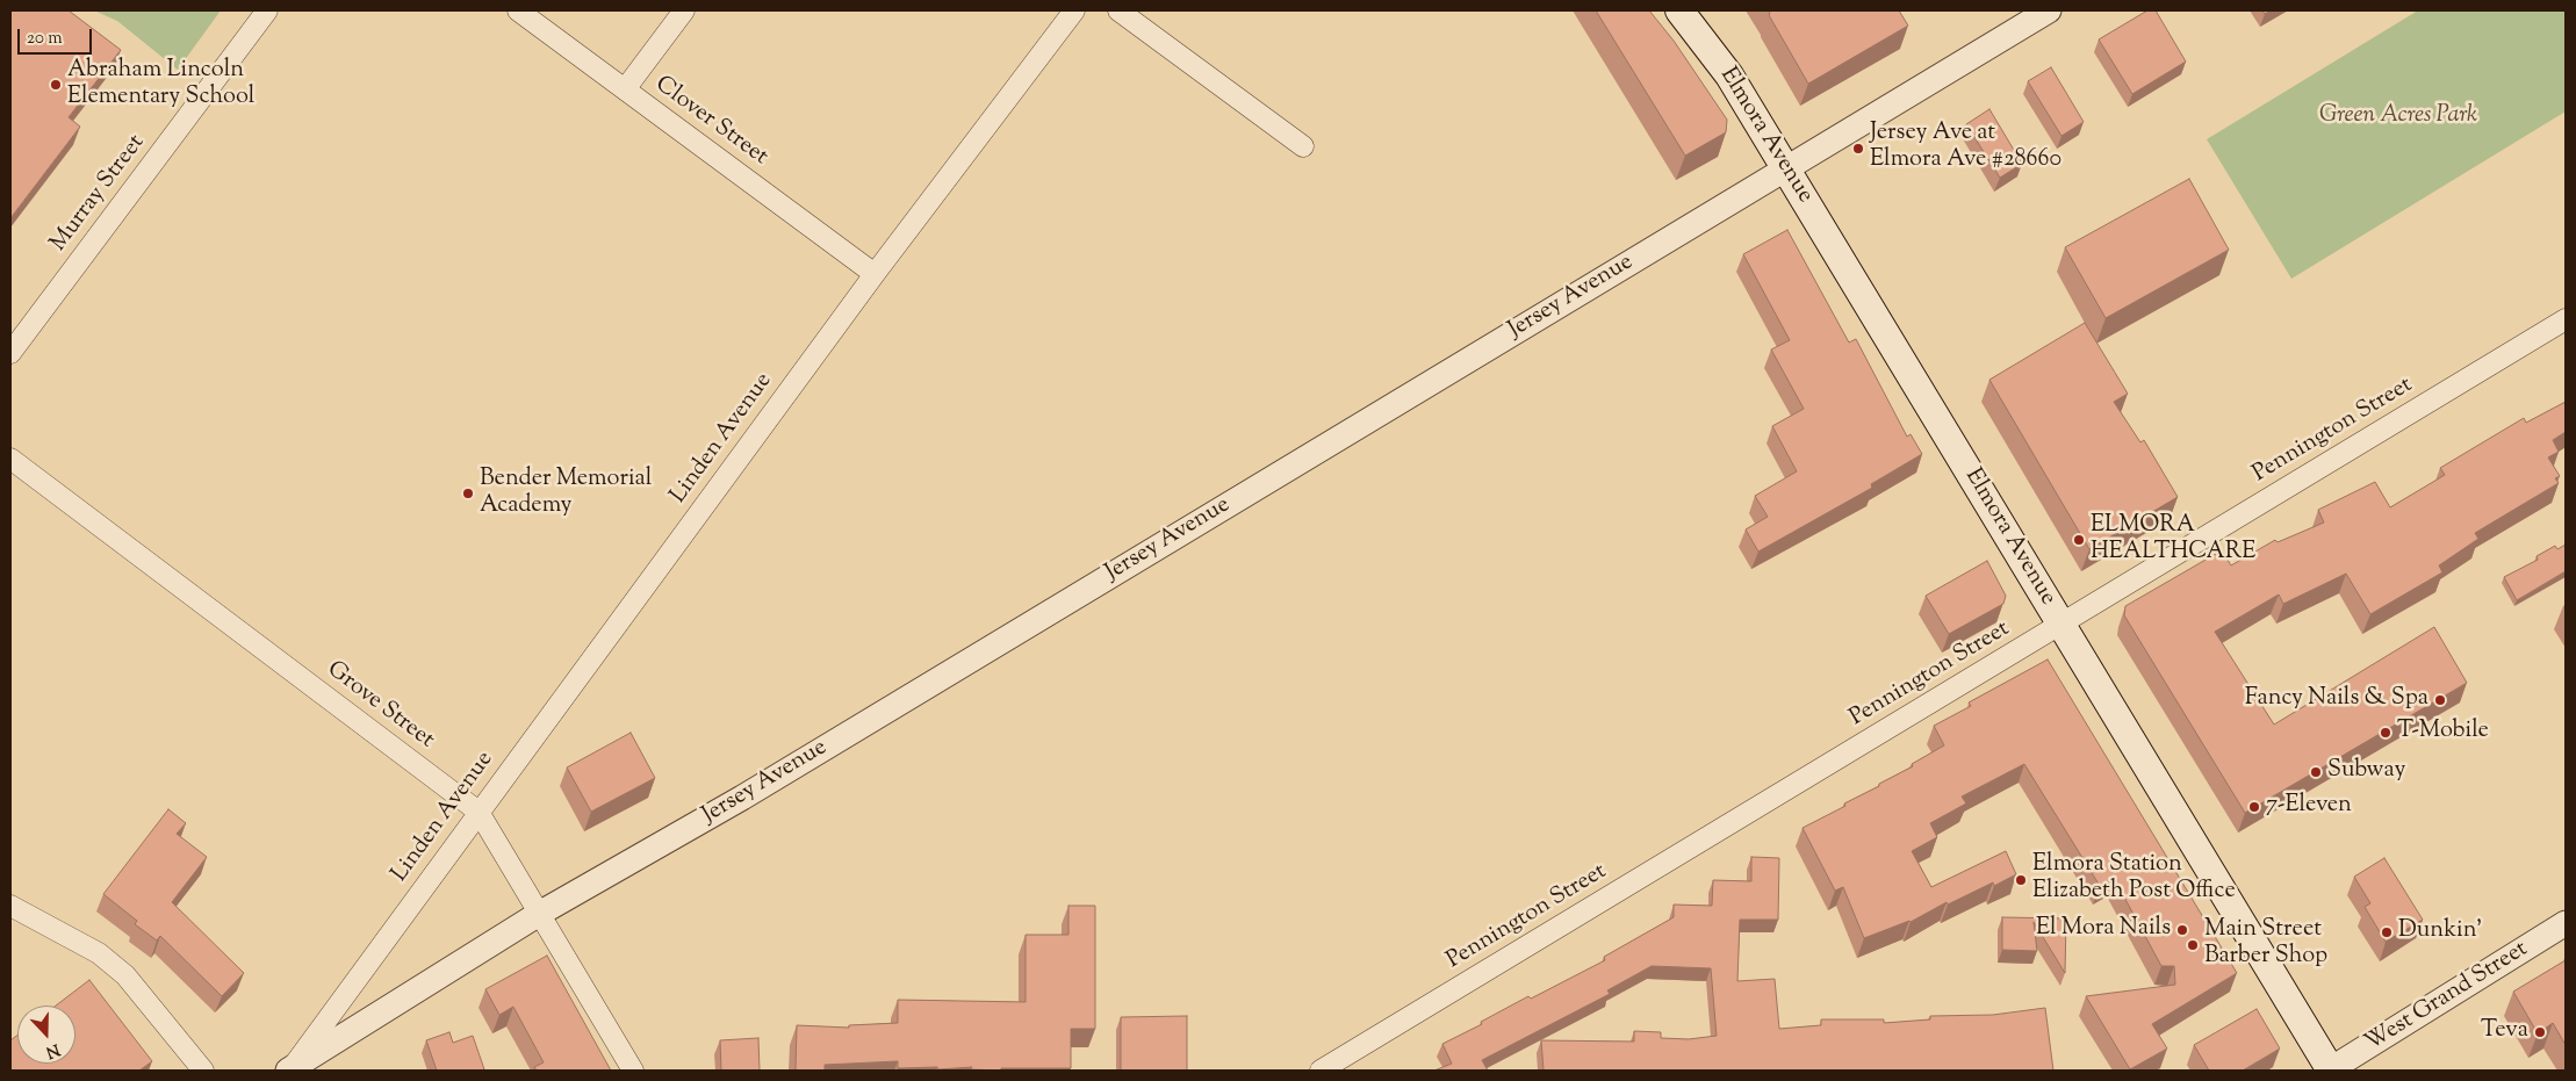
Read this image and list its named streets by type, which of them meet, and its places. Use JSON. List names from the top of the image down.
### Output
{
  "streets": {
    "main road": ["Elmora Avenue"],
    "street": [
      "Clover Street",
      "Murray Street",
      "Jersey Avenue",
      "Pennington Street",
      "Linden Avenue",
      "Grove Street",
      "West Grand Street"
    ]
  },
  "crossings": [
    ["Clover Street", "Linden Avenue"],
    ["Elmora Avenue", "Jersey Avenue"],
    ["Elmora Avenue", "Pennington Street"],
    ["Elmora Avenue", "West Grand Street"],
    ["Jersey Avenue", "Linden Avenue"],
    ["Jersey Avenue", "Grove Street"],
    ["Linden Avenue", "Grove Street"]
  ],
  "parks": ["Green Acres Park"],
  "places": [
    "Abraham Lincoln Elementary School",
    "Jersey Ave at Elmora Ave #28660",
    "Bender Memorial Academy",
    "ELMORA HEALTHCARE",
    "Fancy Nails & Spa",
    "T-Mobile",
    "Subway",
    "7-Eleven",
    "Elmora Station Elizabeth Post Office",
    "El Mora Nails",
    "Dunkin'",
    "Main Street Barber Shop",
    "Teva"
  ],
  "scale_bar": "20 m",
  "north": "bottom"
}
